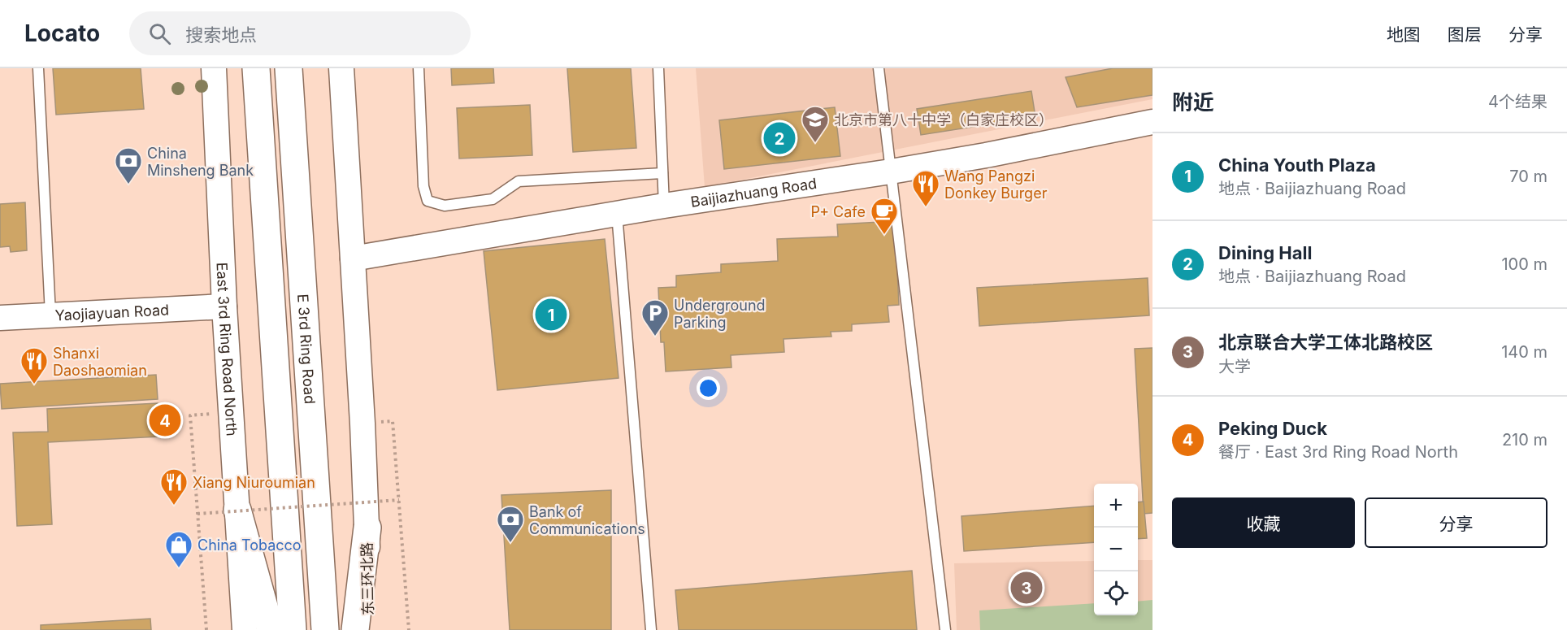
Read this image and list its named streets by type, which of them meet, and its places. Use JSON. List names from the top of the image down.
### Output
{
  "streets": {
    "highway": ["E 3rd Ring Road"],
    "street": [
      "Baijiazhuang Road",
      "Yaojiayuan Road",
      "East 3rd Ring Road North",
      "东三环北路"
    ]
  },
  "crossings": [
    ["Yaojiayuan Road", "East 3rd Ring Road North"]
  ],
  "places": {
    "school or university": ["北京市第八十中学（白家庄校区）"],
    "bank": ["China Minsheng Bank", "Bank of Communications"],
    "restaurant": ["Wang Pangzi Donkey Burger", "Shanxi Daoshaomian", "Xiang Niuroumian"],
    "cafe": ["P+ Cafe"],
    "parking": ["Underground Parking"],
    "shop": ["China Tobacco"]
  },
  "page": {
    "header": "Locato",
    "search": "搜索地点",
    "nav": ["地图", "图层", "分享"],
    "heading": ["附近", "4个结果"],
    "pins": [
      "2",
      "1",
      "4",
      "3"
    ],
    "list": [
      {
        "mark": "1",
        "name": "China Youth Plaza",
        "note": "地点 · Baijiazhuang Road",
        "value": "70 m"
      },
      {
        "mark": "2",
        "name": "Dining Hall",
        "note": "地点 · Baijiazhuang Road",
        "value": "100 m"
      },
      {
        "mark": "3",
        "name": "北京联合大学工体北路校区",
        "note": "大学",
        "value": "140 m"
      },
      {
        "mark": "4",
        "name": "Peking Duck",
        "note": "餐厅 · East 3rd Ring Road North",
        "value": "210 m"
      }
    ],
    "buttons": ["收藏", "分享"],
    "map_buttons": ["+", "−"]
  }
}
